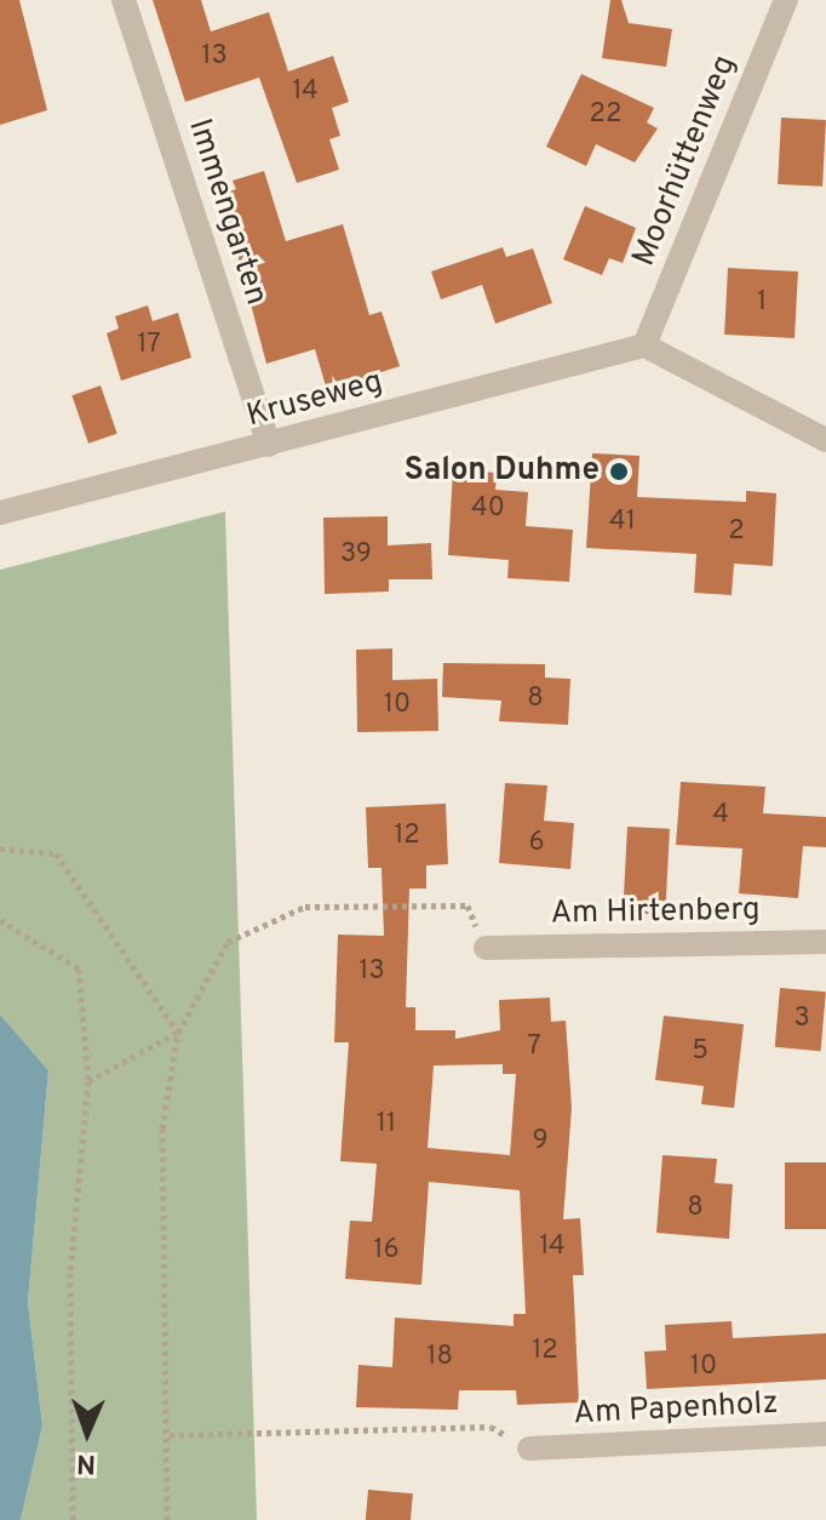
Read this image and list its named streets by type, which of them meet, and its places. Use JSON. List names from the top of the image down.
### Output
{
  "streets": {
    "street": [
      "Moorhüttenweg",
      "Immengarten",
      "Kruseweg",
      "Am Hirtenberg",
      "Am Papenholz"
    ]
  },
  "crossings": [
    ["Moorhüttenweg", "Kruseweg"],
    ["Immengarten", "Kruseweg"]
  ],
  "places": ["Salon Duhme"],
  "house_numbers": [
    "13",
    "14",
    "22",
    "1",
    "17",
    "40",
    "41",
    "2",
    "39",
    "8",
    "10",
    "4",
    "12",
    "6",
    "13",
    "3",
    "7",
    "5",
    "11",
    "9",
    "8",
    "14",
    "16",
    "12",
    "18",
    "10"
  ],
  "north": "bottom"
}
